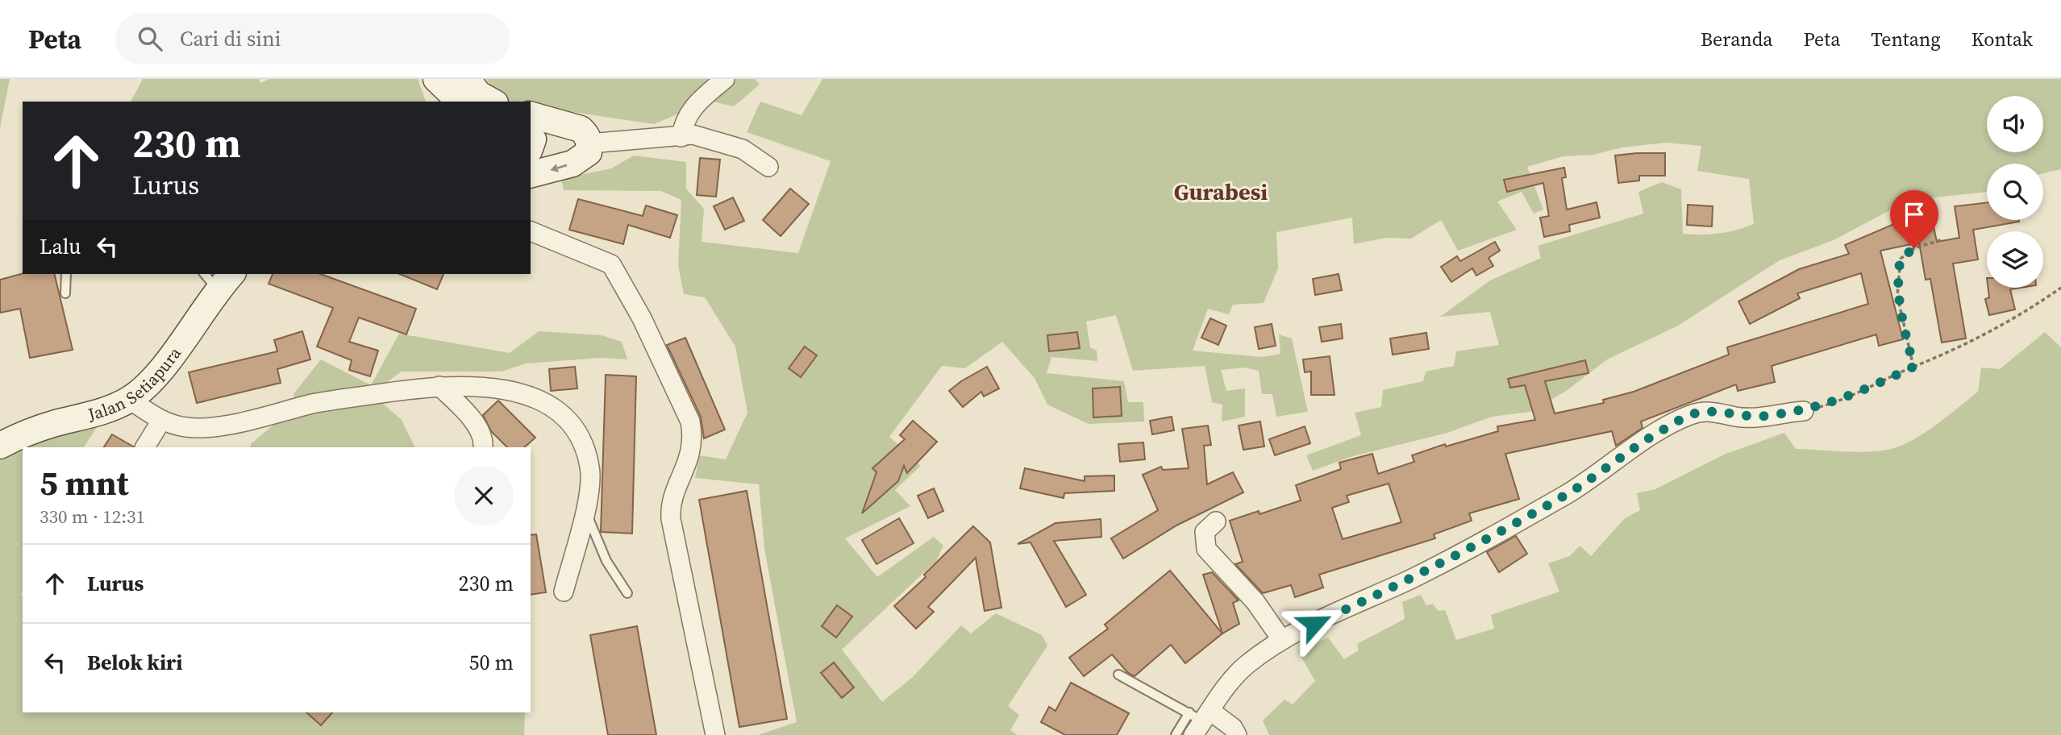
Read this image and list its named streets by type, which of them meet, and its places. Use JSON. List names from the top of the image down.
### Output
{
  "streets": {
    "street": ["Jalan Setiapura"]
  },
  "districts": ["Gurabesi"],
  "page": {
    "header": "Peta",
    "search": "Cari di sini",
    "nav": [
      "Beranda",
      "Peta",
      "Tentang",
      "Kontak"
    ],
    "turn": ["230 m", "Lurus"],
    "then": "Lalu",
    "heading": ["5 mnt", "330 m · 12:31"],
    "list": [
      {
        "name": "Lurus",
        "value": "230 m"
      },
      {
        "name": "Belok kiri",
        "value": "50 m"
      }
    ]
  }
}
